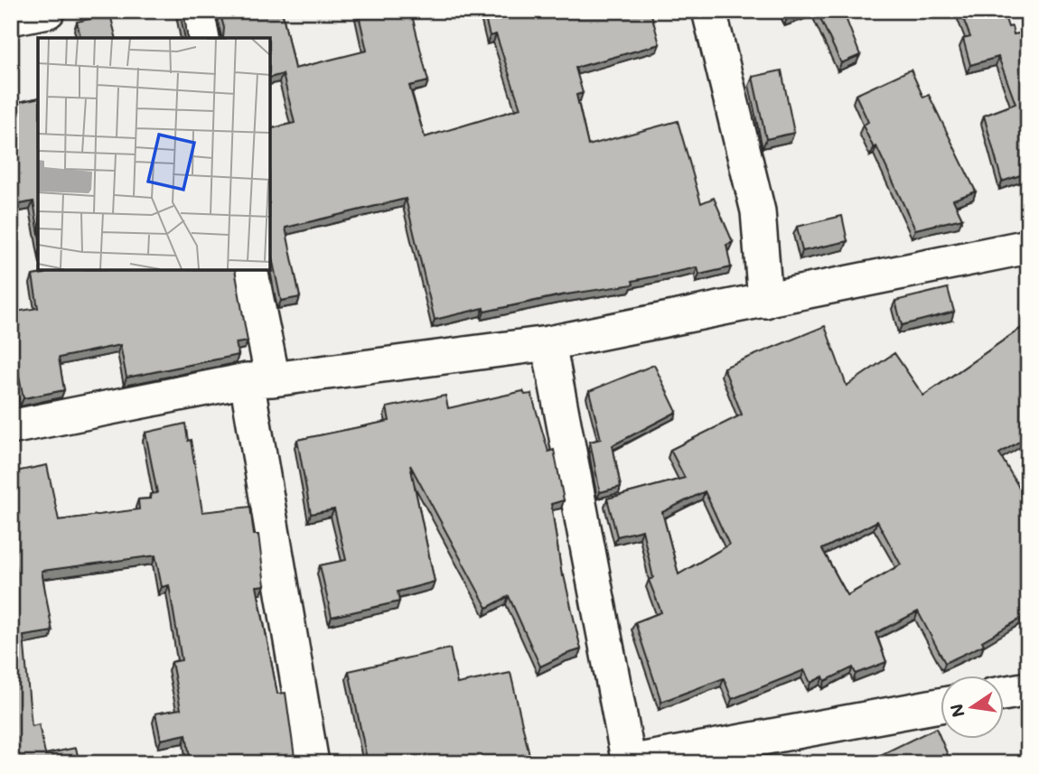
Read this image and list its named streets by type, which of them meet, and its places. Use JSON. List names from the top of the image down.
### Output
{
  "north": "left"
}
